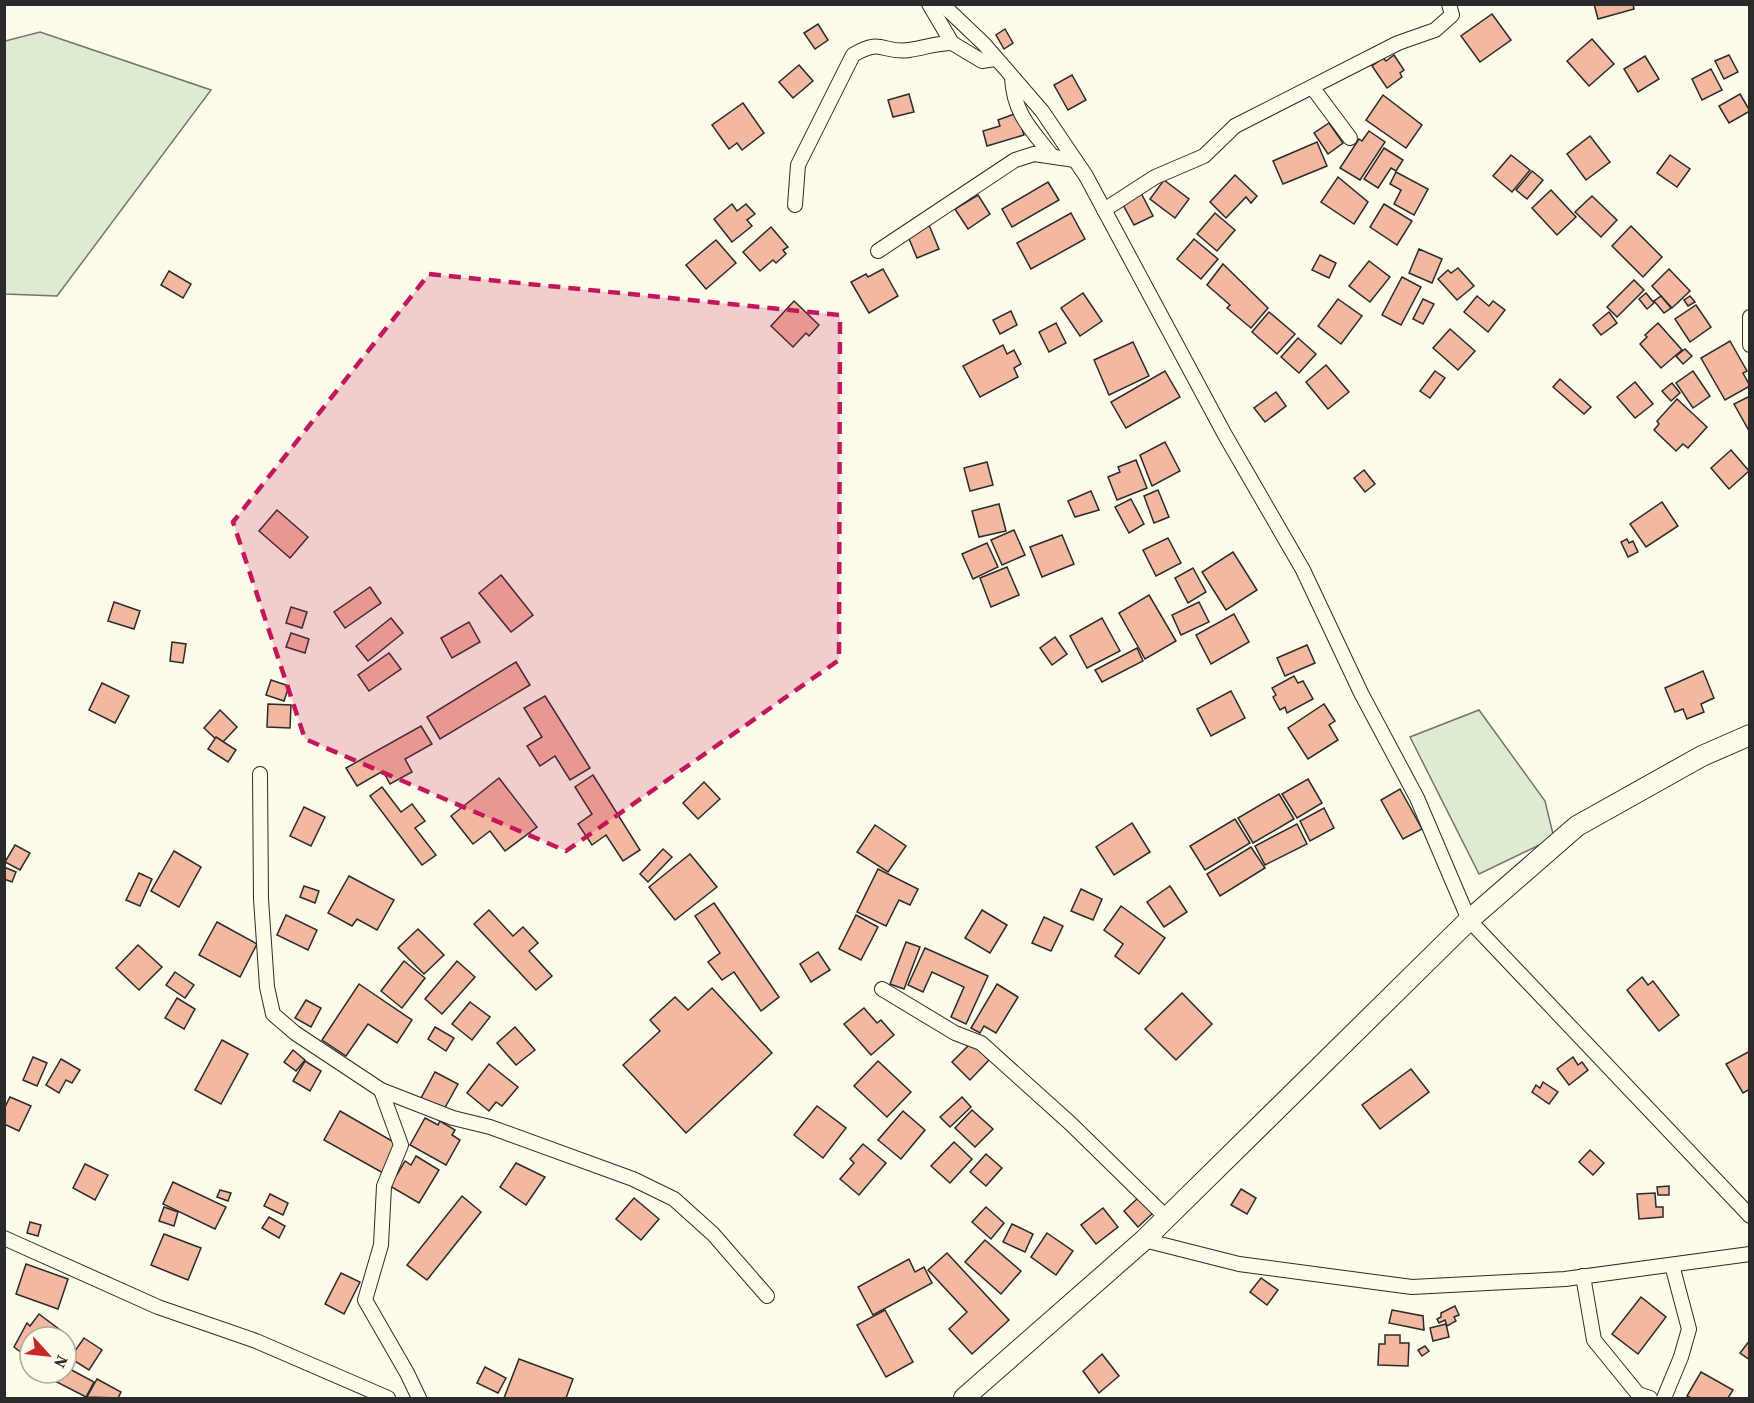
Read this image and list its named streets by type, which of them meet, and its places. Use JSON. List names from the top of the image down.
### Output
{
  "north": "bottom right"
}
